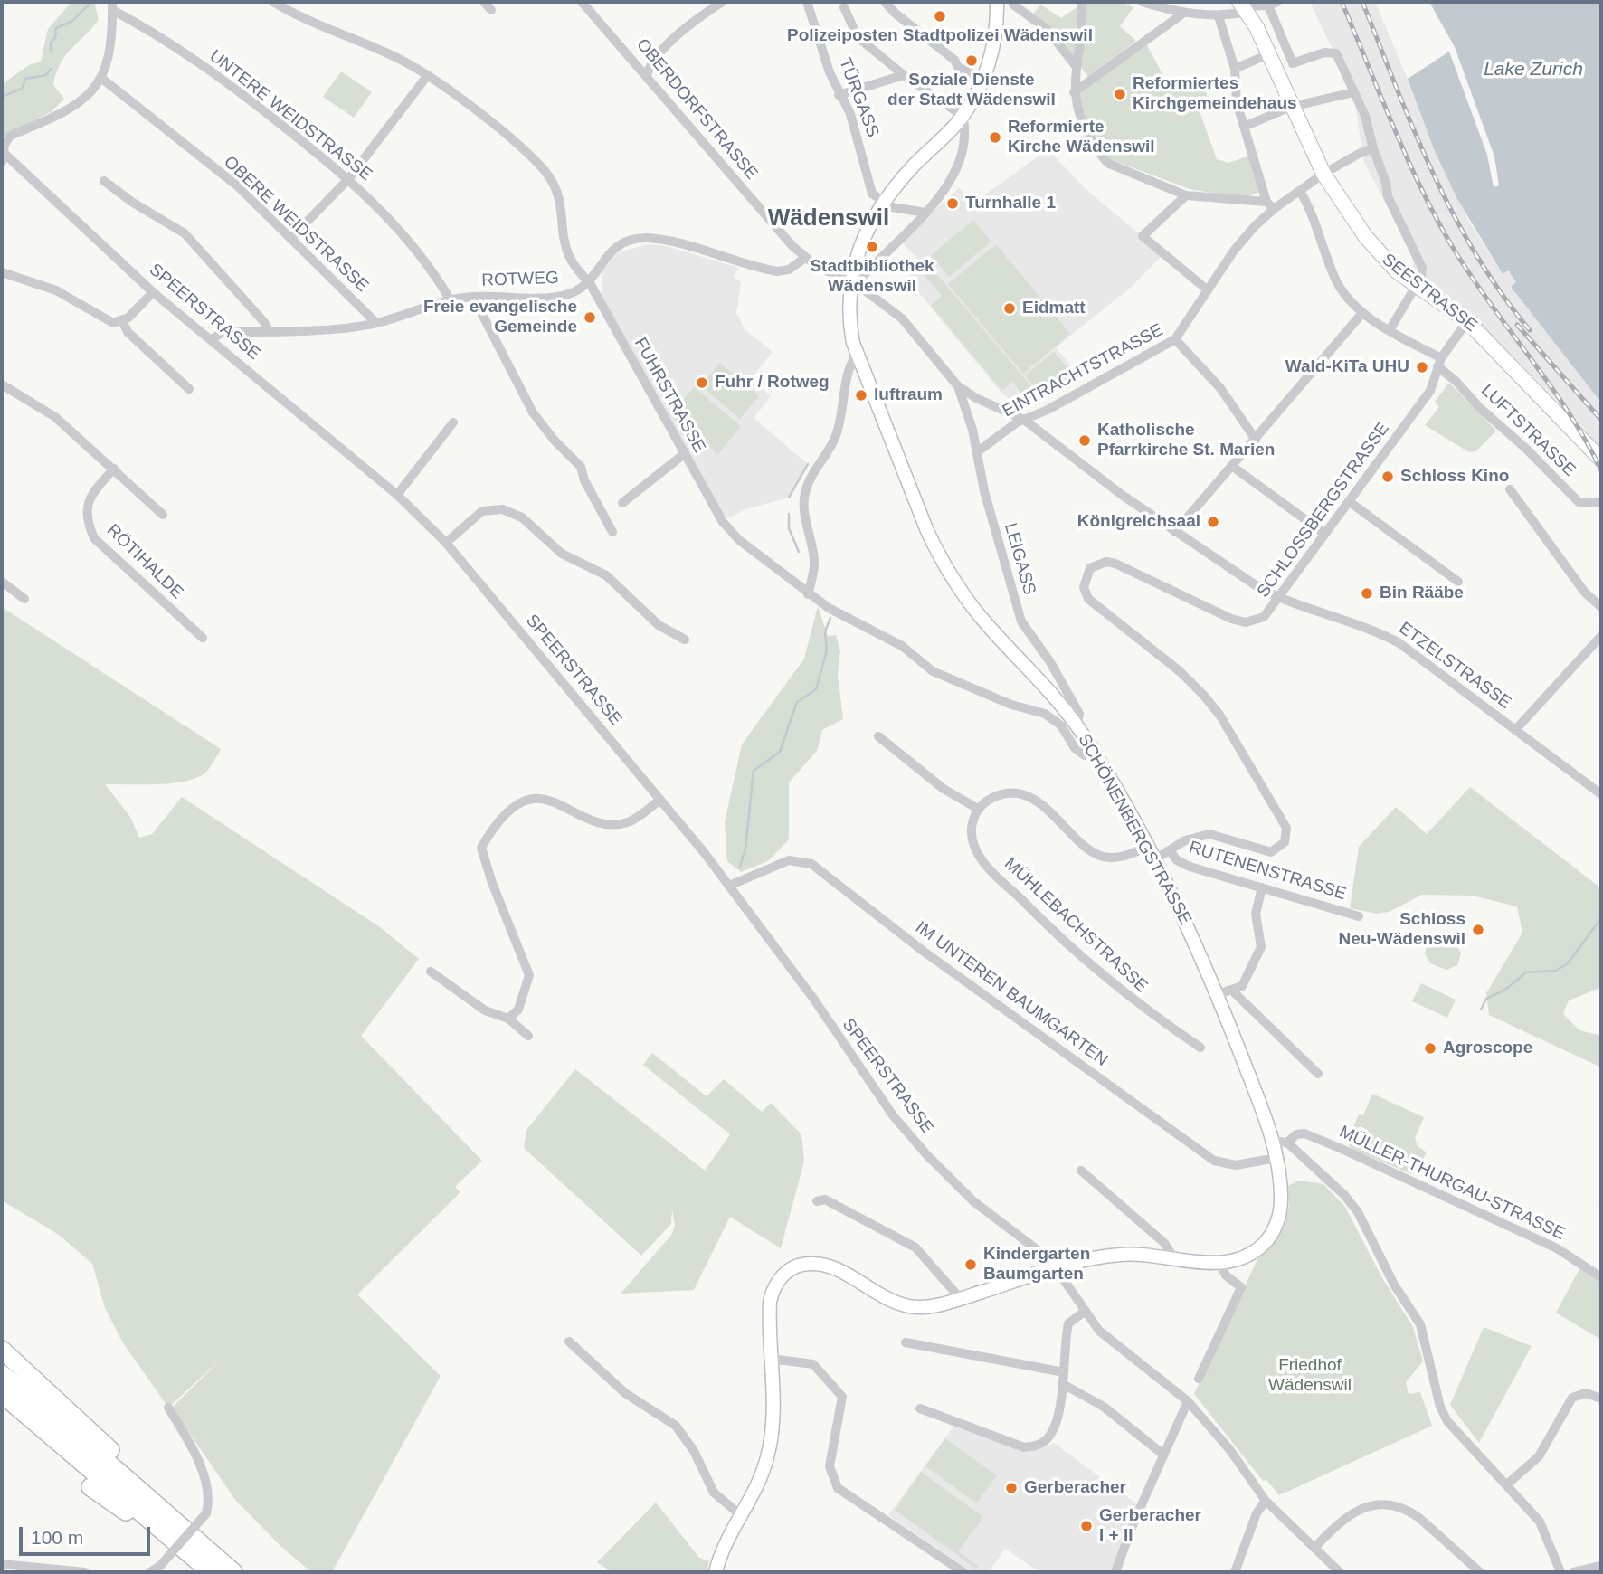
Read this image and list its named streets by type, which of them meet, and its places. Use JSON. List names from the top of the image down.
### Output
{
  "streets": {
    "main road": ["SEESTRASSE"],
    "street": [
      "TÜRGASS",
      "OBERDORFSTRASSE",
      "UNTERE WEIDSTRASSE",
      "OBERE WEIDSTRASSE",
      "ROTWEG",
      "SPEERSTRASSE",
      "EINTRACHTSTRASSE",
      "FUHRSTRASSE",
      "LUFTSTRASSE",
      "SCHLOSSBERGSTRASSE",
      "LEIGASS",
      "RÖTIHALDE",
      "ETZELSTRASSE",
      "SCHÖNENBERGSTRASSE",
      "RUTENENSTRASSE",
      "MÜHLEBACHSTRASSE",
      "IM UNTEREN BAUMGARTEN",
      "MÜLLER-THURGAU-STRASSE"
    ]
  },
  "crossings": [
    ["TÜRGASS", "SCHÖNENBERGSTRASSE"],
    ["OBERDORFSTRASSE", "EINTRACHTSTRASSE"],
    ["OBERDORFSTRASSE", "LEIGASS"],
    ["OBERDORFSTRASSE", "ETZELSTRASSE"],
    ["OBERDORFSTRASSE", "SCHÖNENBERGSTRASSE"],
    ["UNTERE WEIDSTRASSE", "ROTWEG"],
    ["OBERE WEIDSTRASSE", "ROTWEG"],
    ["ROTWEG", "SPEERSTRASSE"],
    ["ROTWEG", "FUHRSTRASSE"],
    ["SEESTRASSE", "EINTRACHTSTRASSE"],
    ["SEESTRASSE", "SCHLOSSBERGSTRASSE"],
    ["SPEERSTRASSE", "SCHÖNENBERGSTRASSE"],
    ["SPEERSTRASSE", "IM UNTEREN BAUMGARTEN"],
    ["EINTRACHTSTRASSE", "LUFTSTRASSE"],
    ["EINTRACHTSTRASSE", "LEIGASS"],
    ["EINTRACHTSTRASSE", "ETZELSTRASSE"],
    ["FUHRSTRASSE", "SCHÖNENBERGSTRASSE"],
    ["LUFTSTRASSE", "SCHLOSSBERGSTRASSE"],
    ["SCHLOSSBERGSTRASSE", "ETZELSTRASSE"],
    ["SCHLOSSBERGSTRASSE", "SCHÖNENBERGSTRASSE"],
    ["SCHLOSSBERGSTRASSE", "RUTENENSTRASSE"],
    ["LEIGASS", "SCHÖNENBERGSTRASSE"],
    ["SCHÖNENBERGSTRASSE", "IM UNTEREN BAUMGARTEN"]
  ],
  "districts": ["Wädenswil"],
  "water": ["Lake Zurich"],
  "parks": ["Friedhof Wädenswil"],
  "places": [
    "Polizeiposten Stadtpolizei Wädenswil",
    "Soziale Dienste der Stadt Wädenswil",
    "Reformiertes Kirchgemeindehaus",
    "Reformierte Kirche Wädenswil",
    "Turnhalle 1",
    "Stadtbibliothek Wädenswil",
    "Eidmatt",
    "Freie evangelische Gemeinde",
    "Wald-KiTa UHU",
    "Fuhr / Rotweg",
    "luftraum",
    "Katholische Pfarrkirche St. Marien",
    "Schloss Kino",
    "Königreichsaal",
    "Bin Rääbe",
    "Schloss Neu-Wädenswil",
    "Agroscope",
    "Kindergarten Baumgarten",
    "Gerberacher",
    "Gerberacher I + II"
  ],
  "scale_bar": "100 m"
}
